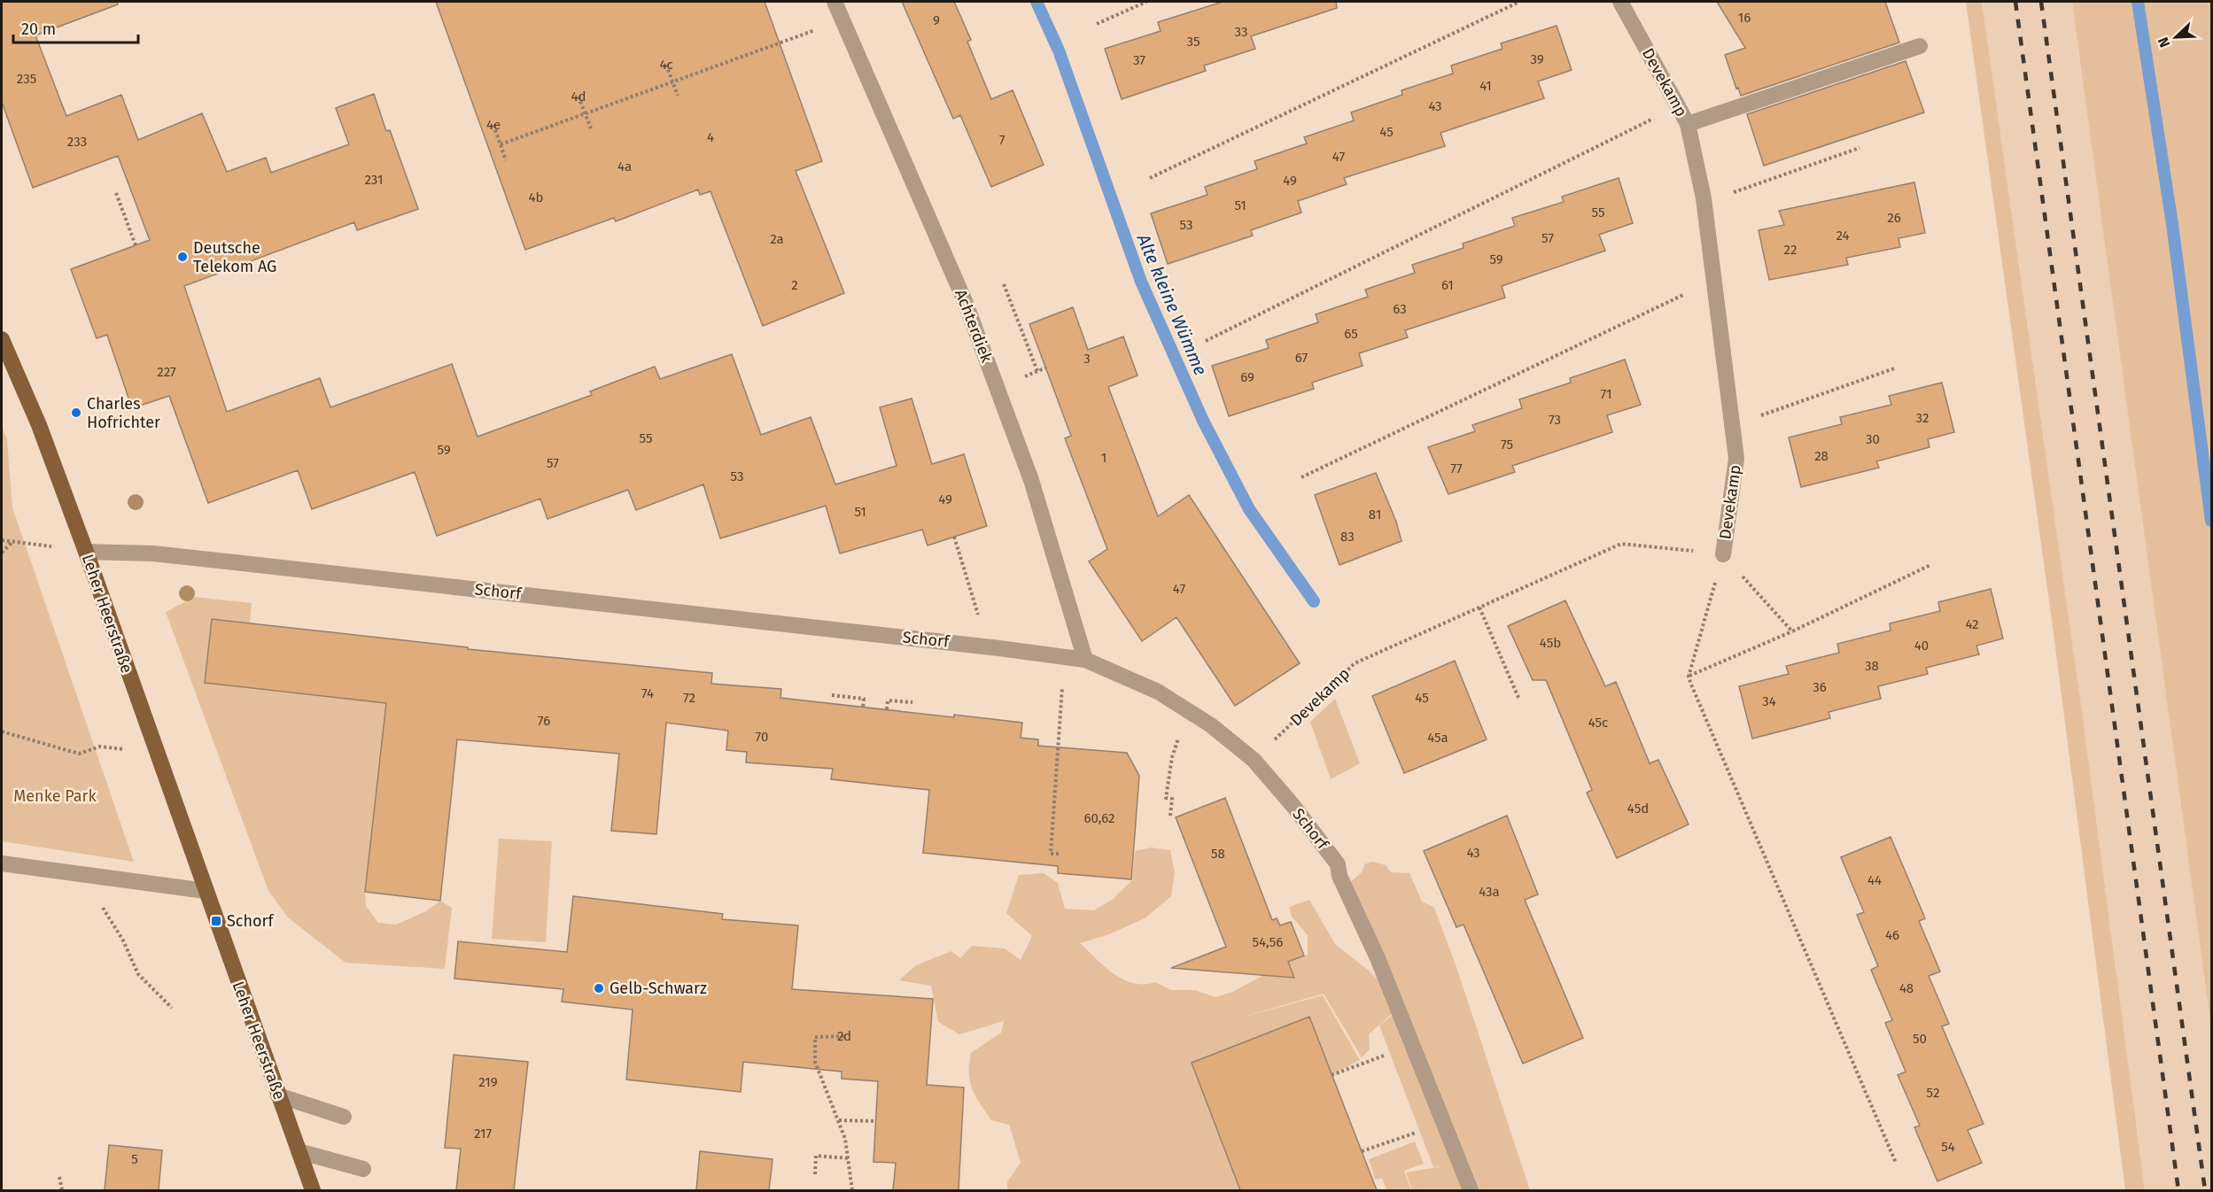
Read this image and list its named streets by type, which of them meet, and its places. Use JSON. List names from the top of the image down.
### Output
{
  "streets": {
    "main road": ["Leher Heerstraße"],
    "street": ["Devekamp", "Achterdiek", "Schorf"]
  },
  "crossings": [
    ["Devekamp", "Schorf"],
    ["Achterdiek", "Schorf"],
    ["Schorf", "Leher Heerstraße"]
  ],
  "water": ["Alte kleine Wümme"],
  "parks": ["Menke Park"],
  "places": {
    "other": ["Deutsche Telekom AG", "Charles Hofrichter", "Gelb-Schwarz"],
    "transit": ["Schorf"]
  },
  "house_numbers": [
    "16",
    "9",
    "33",
    "35",
    "39",
    "37",
    "4c",
    "235",
    "41",
    "4d",
    "43",
    "4e",
    "45",
    "4",
    "7",
    "233",
    "47",
    "4a",
    "231",
    "49",
    "4b",
    "51",
    "55",
    "26",
    "53",
    "24",
    "57",
    "2a",
    "22",
    "59",
    "2",
    "61",
    "63",
    "65",
    "67",
    "3",
    "227",
    "69",
    "71",
    "32",
    "73",
    "55",
    "30",
    "75",
    "59",
    "28",
    "1",
    "57",
    "77",
    "53",
    "49",
    "51",
    "81",
    "83",
    "47",
    "42",
    "45b",
    "40",
    "38",
    "36",
    "74",
    "72",
    "45",
    "34",
    "76",
    "45c",
    "70",
    "45a",
    "45d",
    "60,62",
    "43",
    "58",
    "44",
    "43a",
    "46",
    "54,56",
    "48",
    "2d",
    "50",
    "219",
    "52",
    "217",
    "54",
    "5"
  ],
  "scale_bar": "20 m",
  "north": "bottom left"
}
